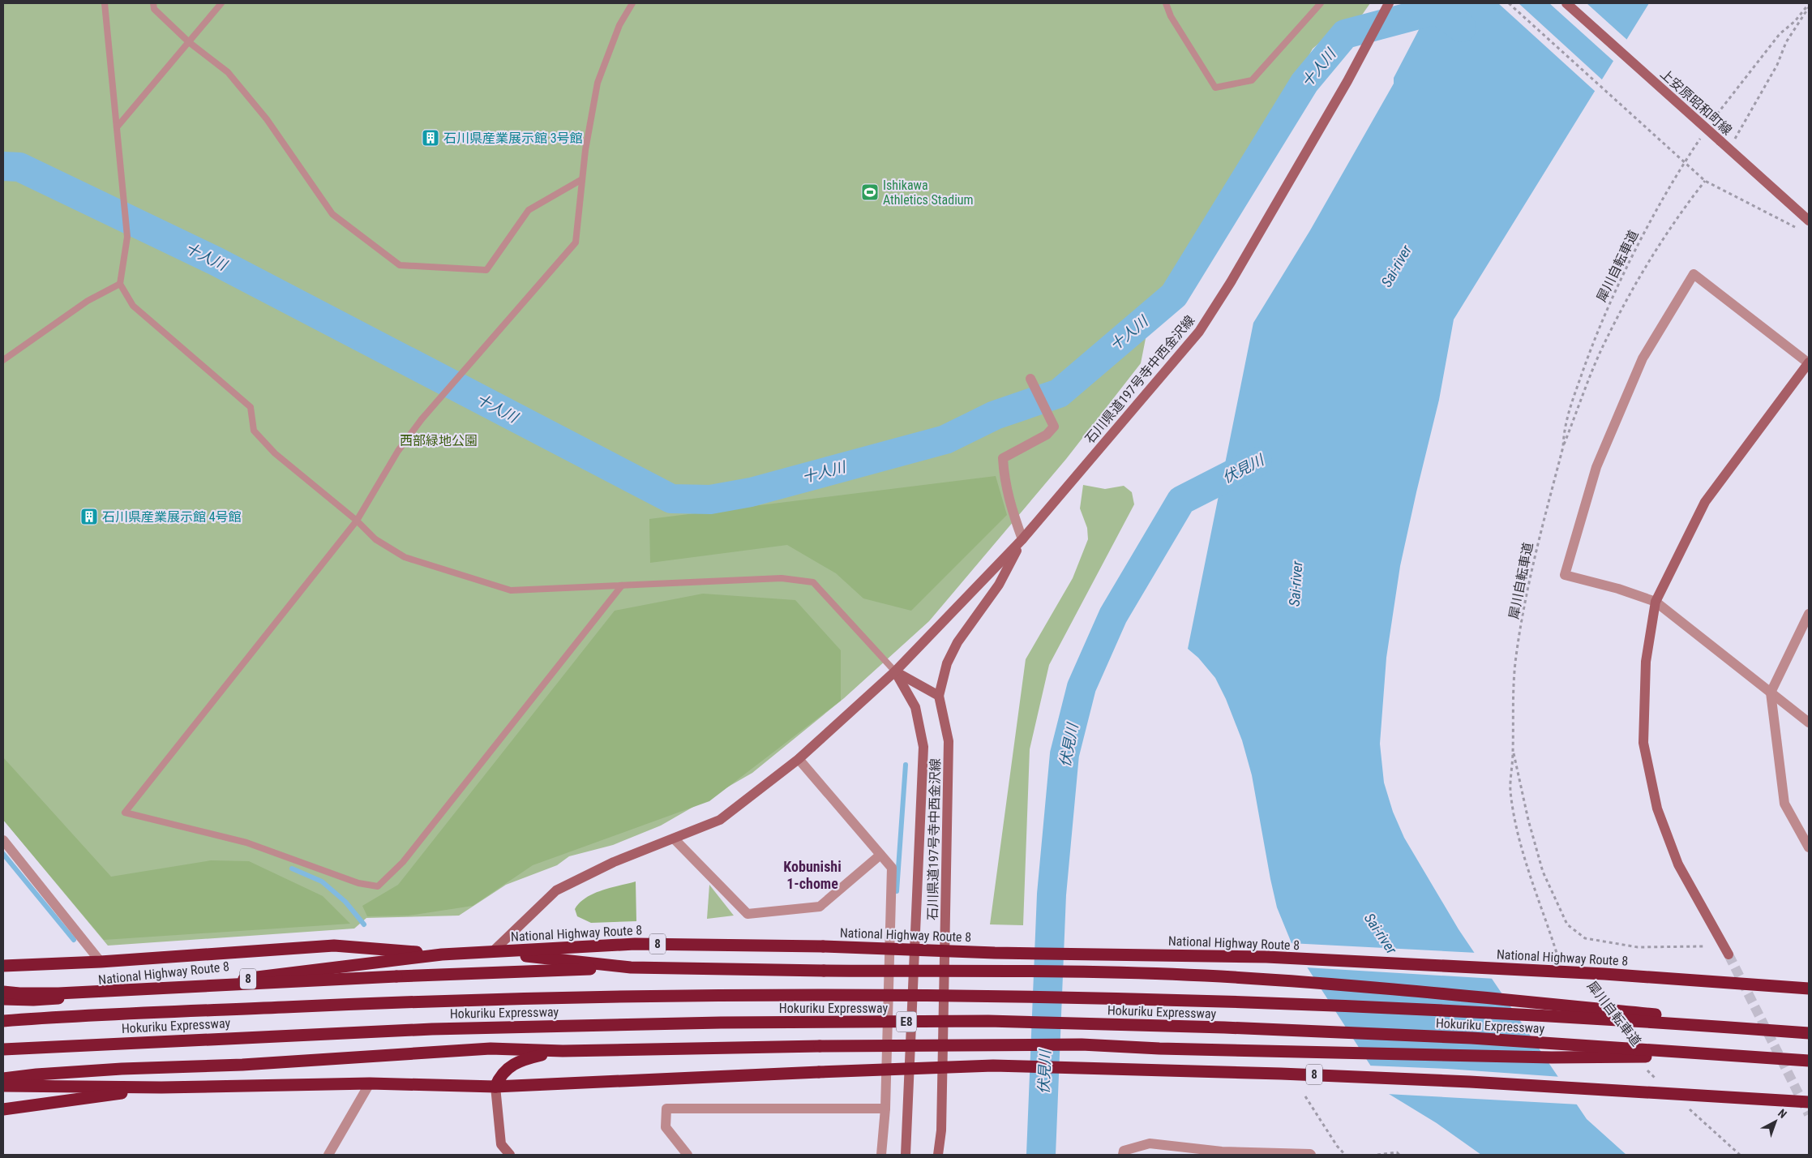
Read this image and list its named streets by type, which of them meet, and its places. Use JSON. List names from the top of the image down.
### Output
{
  "streets": {
    "highway": [
      "National Highway Route 8",
      "8",
      "Hokuriku Expressway",
      "E8"
    ],
    "main road": ["上安原昭和町線", "石川県道197号寺中西金沢線"],
    "path": ["犀川自転車道"]
  },
  "crossings": [
    ["石川県道197号寺中西金沢線", "National Highway Route 8"]
  ],
  "districts": ["Kobunishi 1-chome"],
  "water": ["十人川", "Sai-river", "伏見川"],
  "parks": ["西部緑地公園"],
  "places": {
    "building": ["石川県産業展示館 3号館", "石川県産業展示館 4号館"],
    "sports": ["Ishikawa Athletics Stadium"]
  },
  "north": "top right"
}
